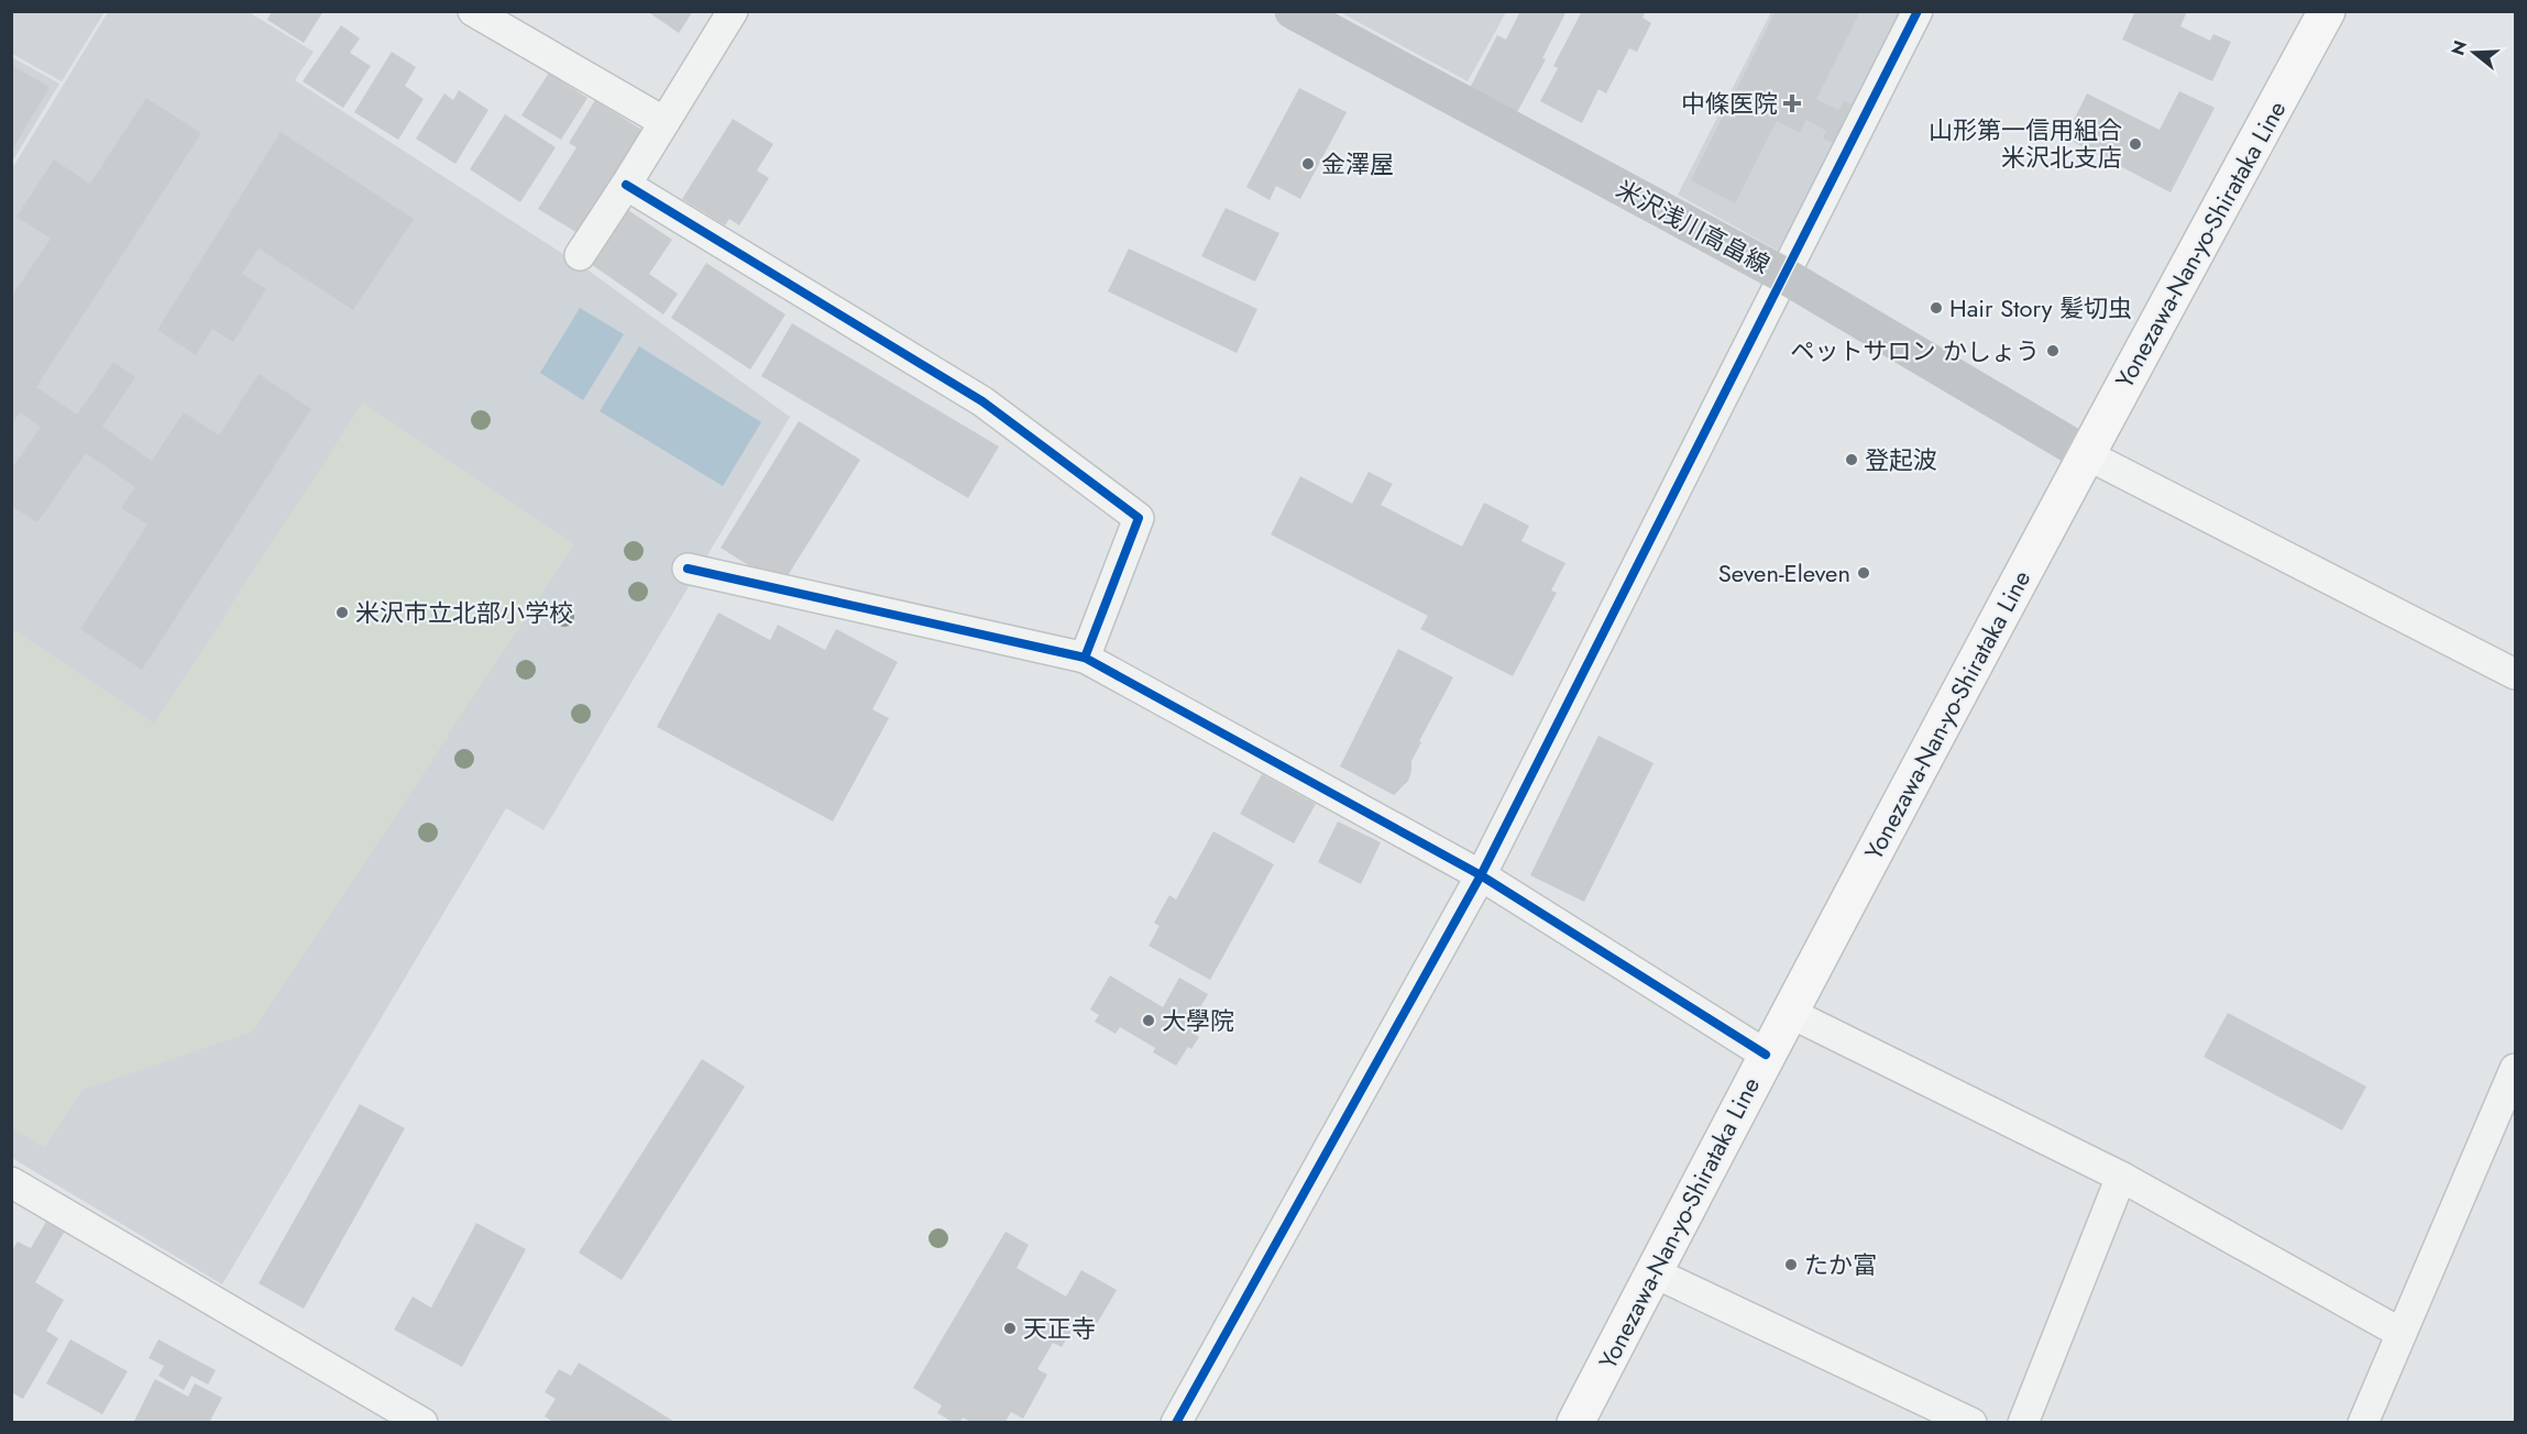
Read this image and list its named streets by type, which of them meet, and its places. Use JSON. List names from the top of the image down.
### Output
{
  "streets": {
    "main road": ["米沢浅川高畠線", "Yonezawa-Nan-yo-Shirataka Line"]
  },
  "crossings": [
    ["米沢浅川高畠線", "Yonezawa-Nan-yo-Shirataka Line"]
  ],
  "places": {
    "health": ["中條医院"],
    "other": [
      "山形第一信用組合 米沢北支店",
      "金澤屋",
      "Hair Story 髪切虫",
      "ペットサロン かしょう",
      "登起波",
      "Seven-Eleven",
      "米沢市立北部小学校",
      "大學院",
      "たか富",
      "天正寺"
    ]
  },
  "north": "left"
}
